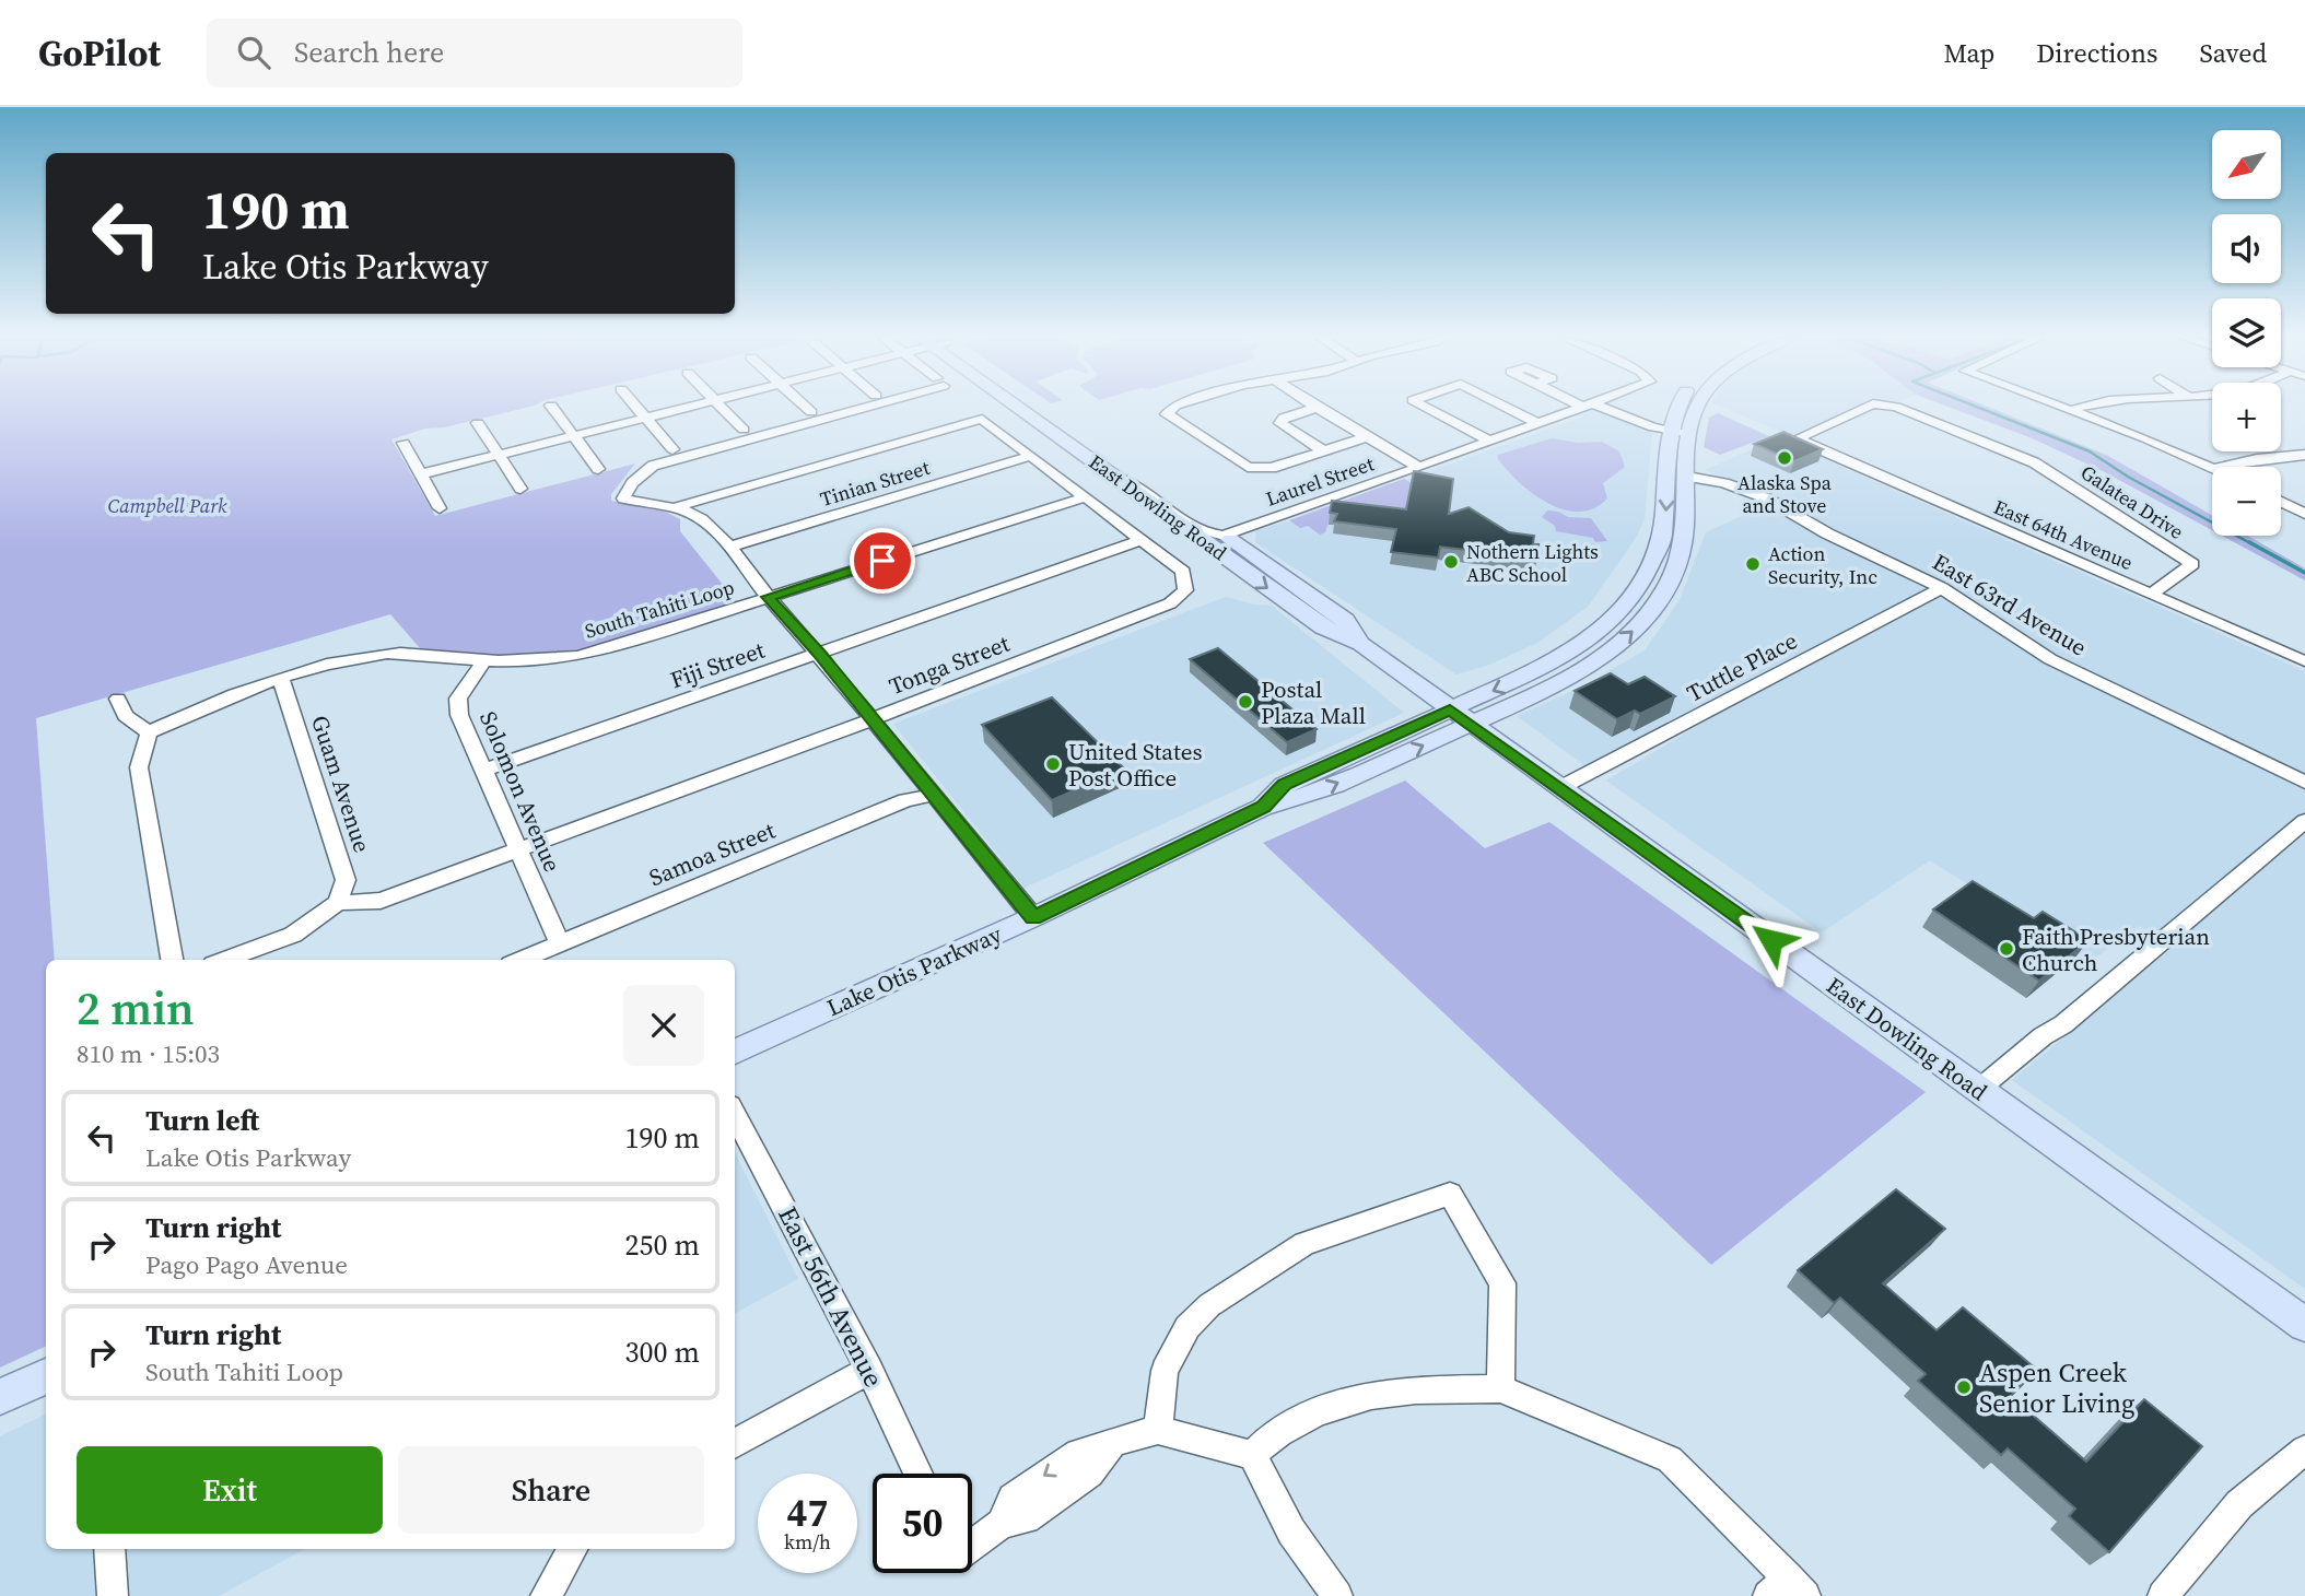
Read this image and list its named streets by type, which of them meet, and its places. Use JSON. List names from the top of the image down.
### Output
{
  "streets": {
    "main road": ["East Dowling Road", "Lake Otis Parkway"],
    "street": [
      "Laurel Street",
      "Tinian Street",
      "Galatea Drive",
      "East 64th Avenue",
      "East 63rd Avenue",
      "South Tahiti Loop",
      "Fiji Street",
      "Tonga Street",
      "Tuttle Place",
      "Guam Avenue",
      "Solomon Avenue",
      "Samoa Street",
      "East 56th Avenue"
    ]
  },
  "crossings": [
    ["Laurel Street", "East Dowling Road"],
    ["Tinian Street", "Tonga Street"],
    ["Galatea Drive", "East 64th Avenue"],
    ["East Dowling Road", "Tuttle Place"],
    ["East Dowling Road", "Lake Otis Parkway"],
    ["East 63rd Avenue", "Tuttle Place"],
    ["East 63rd Avenue", "Lake Otis Parkway"],
    ["South Tahiti Loop", "Tonga Street"],
    ["South Tahiti Loop", "Guam Avenue"],
    ["South Tahiti Loop", "Solomon Avenue"],
    ["Fiji Street", "Tonga Street"],
    ["Fiji Street", "Solomon Avenue"],
    ["Tonga Street", "Guam Avenue"],
    ["Tonga Street", "Solomon Avenue"],
    ["Solomon Avenue", "Samoa Street"]
  ],
  "parks": ["Campbell Park"],
  "places": [
    "Alaska Spa and Stove",
    "Nothern Lights ABC School",
    "Action Security, Inc",
    "Postal Plaza Mall",
    "United States Post Office",
    "Faith Presbyterian Church",
    "Aspen Creek Senior Living"
  ],
  "north": "bottom left",
  "page": {
    "header": "GoPilot",
    "search": "Search here",
    "nav": ["Map", "Directions", "Saved"],
    "map_buttons": ["+", "−"],
    "turn": ["190 m", "Lake Otis Parkway"],
    "heading": ["2 min", "810 m · 15:03"],
    "list": [
      {
        "name": "Turn left",
        "note": "Lake Otis Parkway",
        "value": "190 m"
      },
      {
        "name": "Turn right",
        "note": "Pago Pago Avenue",
        "value": "250 m"
      },
      {
        "name": "Turn right",
        "note": "South Tahiti Loop",
        "value": "300 m"
      }
    ],
    "buttons": ["Exit", "Share"],
    "speed": "47 km/h",
    "limit": "50"
  }
}
